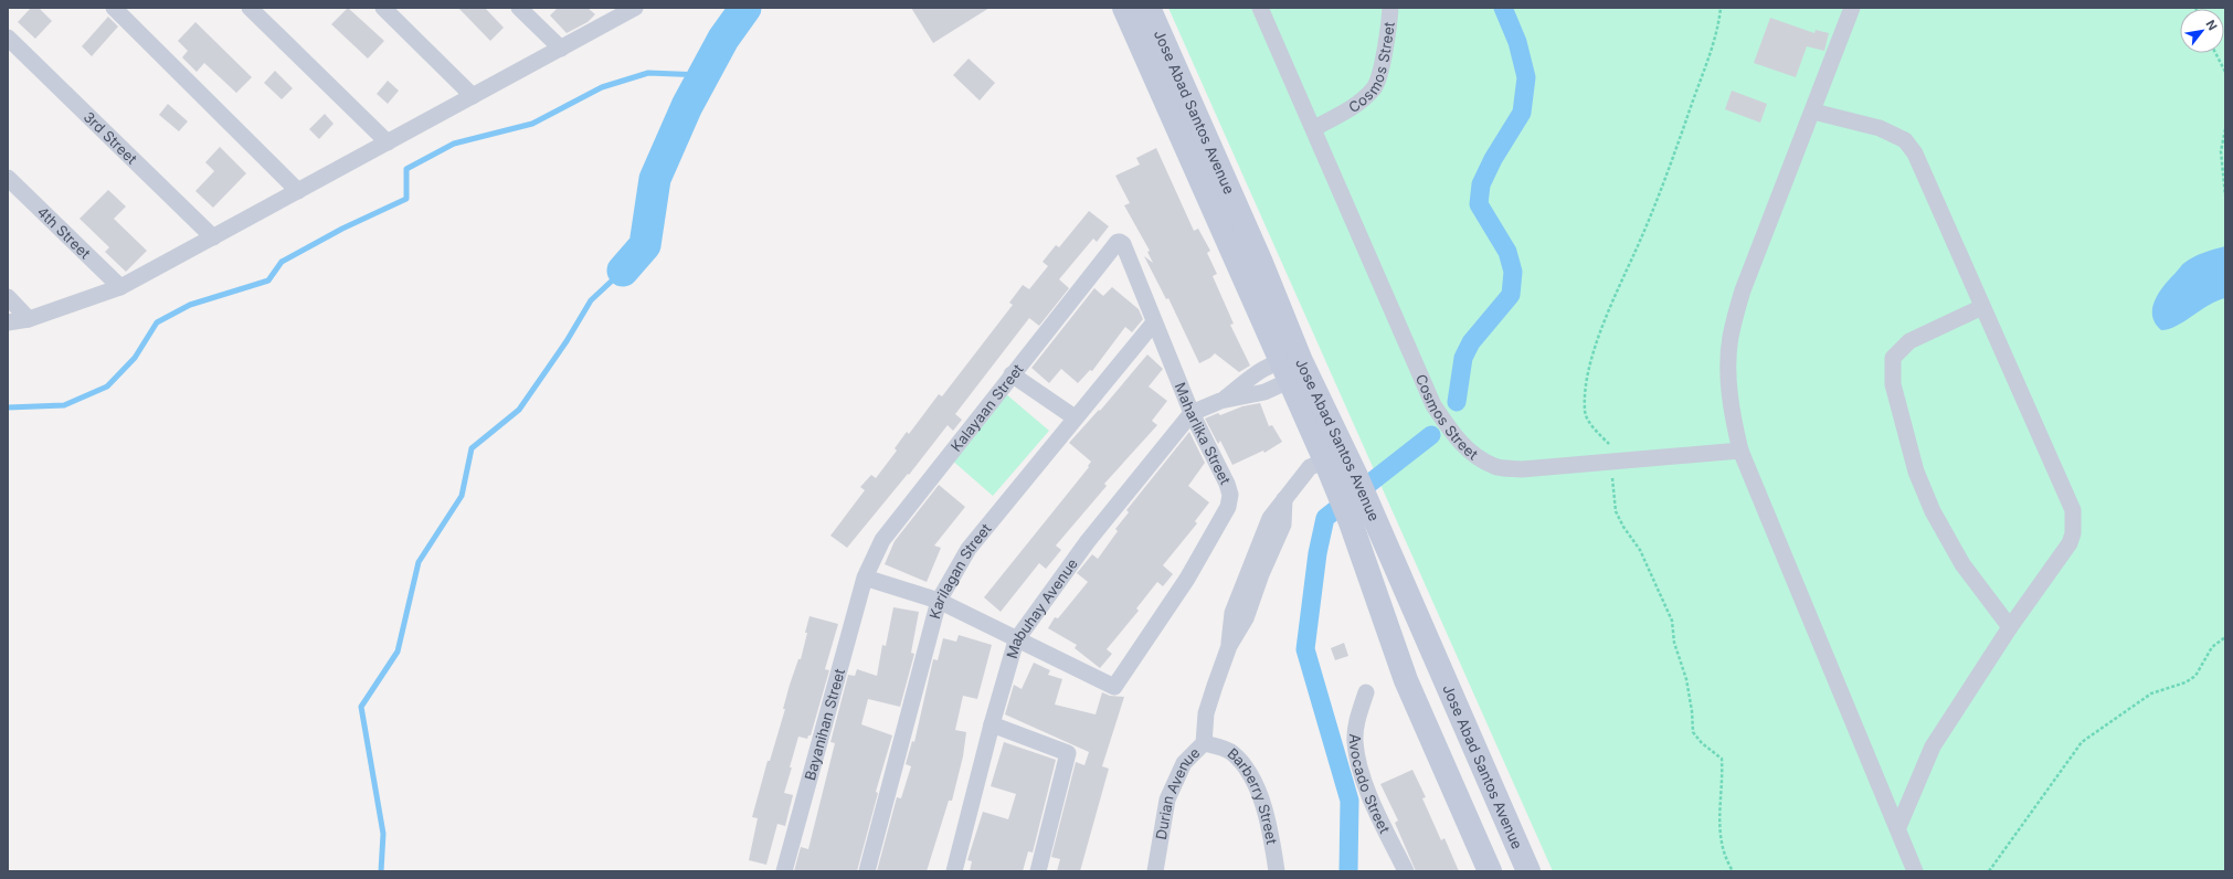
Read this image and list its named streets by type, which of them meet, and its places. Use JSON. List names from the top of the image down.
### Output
{
  "streets": {
    "main road": ["Jose Abad Santos Avenue"],
    "street": [
      "Cosmos Street",
      "3rd Street",
      "4th Street",
      "Kalayaan Street",
      "Maharlika Street",
      "Karilagan Street",
      "Mabuhay Avenue",
      "Bayanihan Street",
      "Avocado Street",
      "Durian Avenue",
      "Barberry Street"
    ]
  },
  "crossings": [
    ["Jose Abad Santos Avenue", "Mabuhay Avenue"],
    ["Jose Abad Santos Avenue", "Durian Avenue"],
    ["Kalayaan Street", "Maharlika Street"],
    ["Kalayaan Street", "Bayanihan Street"],
    ["Maharlika Street", "Karilagan Street"],
    ["Maharlika Street", "Mabuhay Avenue"],
    ["Durian Avenue", "Barberry Street"]
  ],
  "north": "top right"
}
